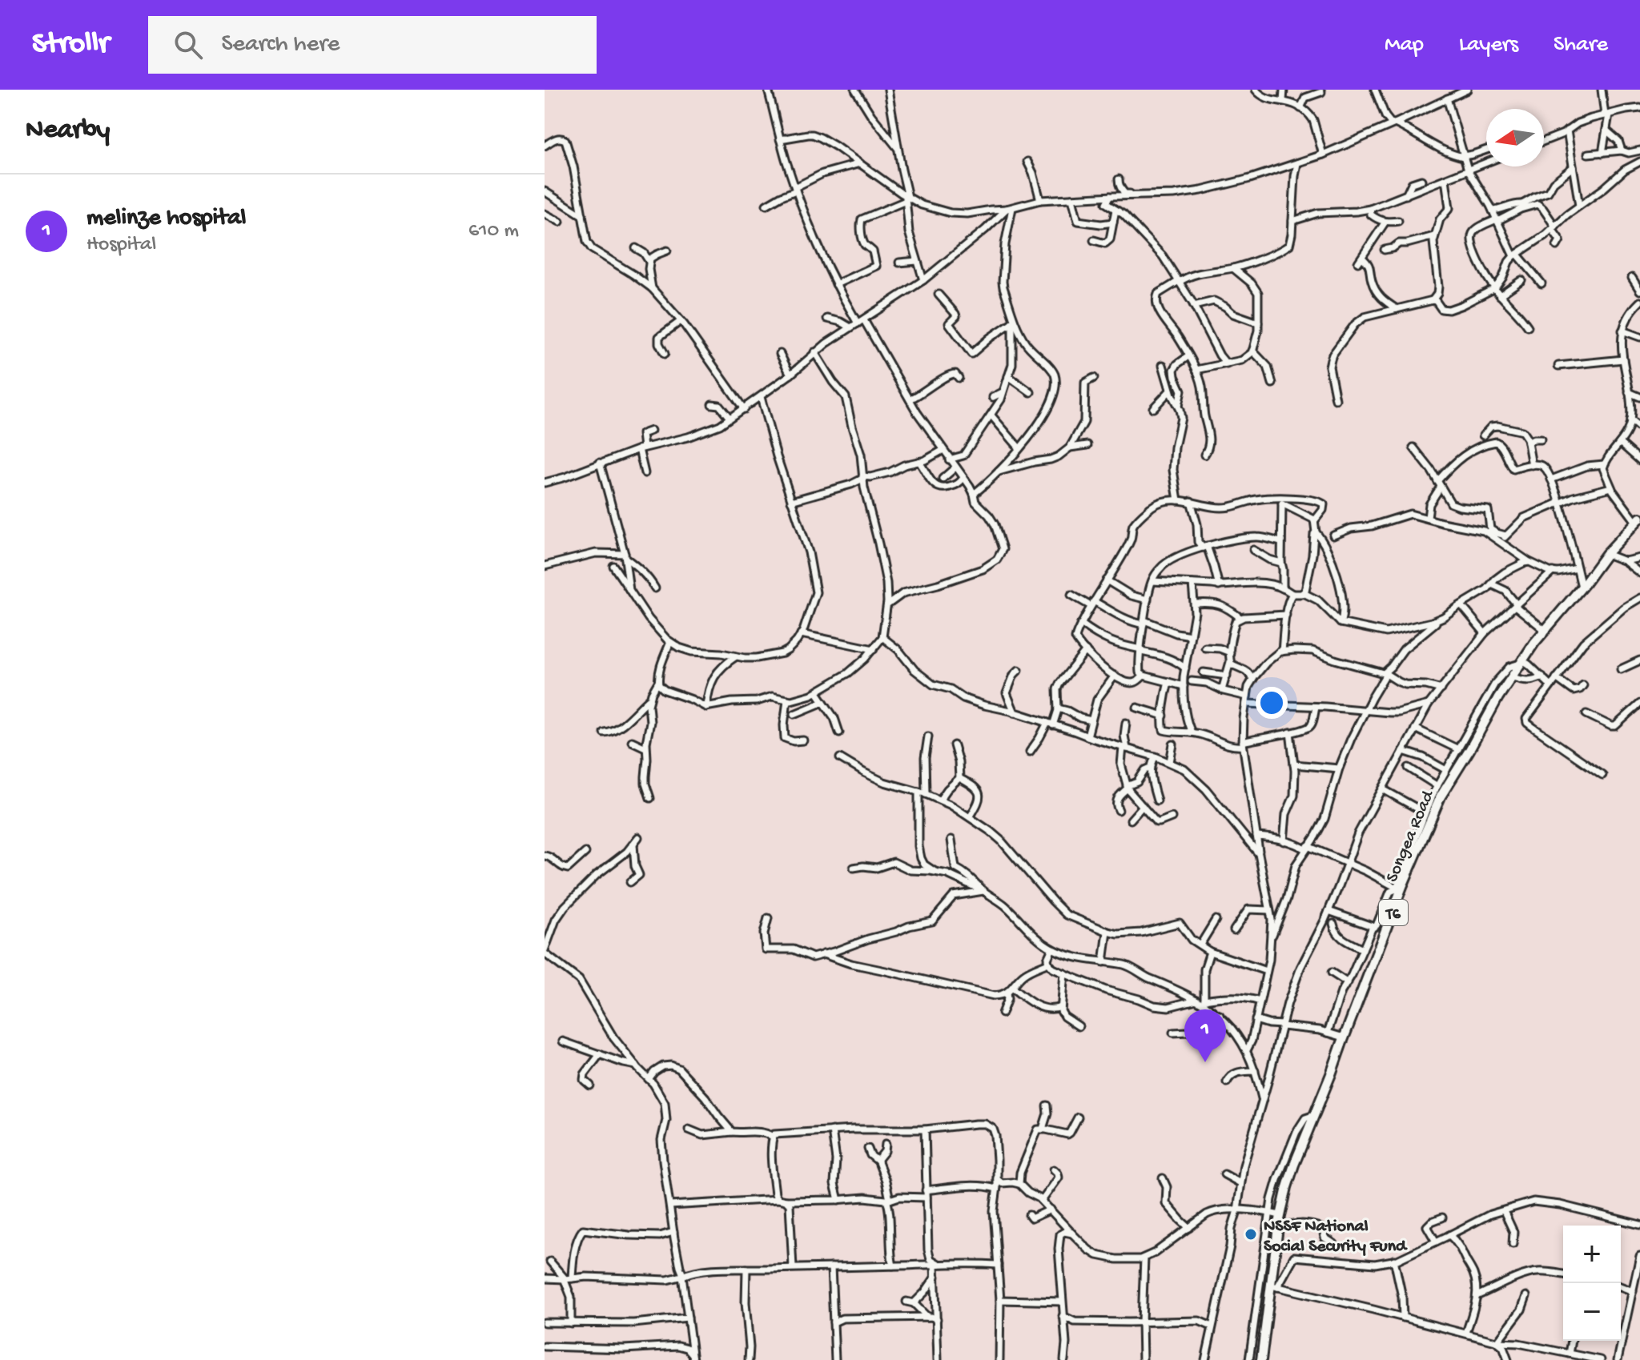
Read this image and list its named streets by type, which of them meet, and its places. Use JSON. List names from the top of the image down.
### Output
{
  "streets": {
    "highway": ["Songea Road", "T6"]
  },
  "places": ["NSSF National Social Security Fund"],
  "north": "left",
  "page": {
    "header": "Strollr",
    "search": "Search here",
    "nav": ["Map", "Layers", "Share"],
    "heading": "Nearby",
    "list": [
      {
        "mark": "1",
        "name": "melinze hospital",
        "note": "Hospital",
        "value": "610 m"
      }
    ],
    "pins": "1",
    "map_buttons": ["+", "−"]
  }
}
